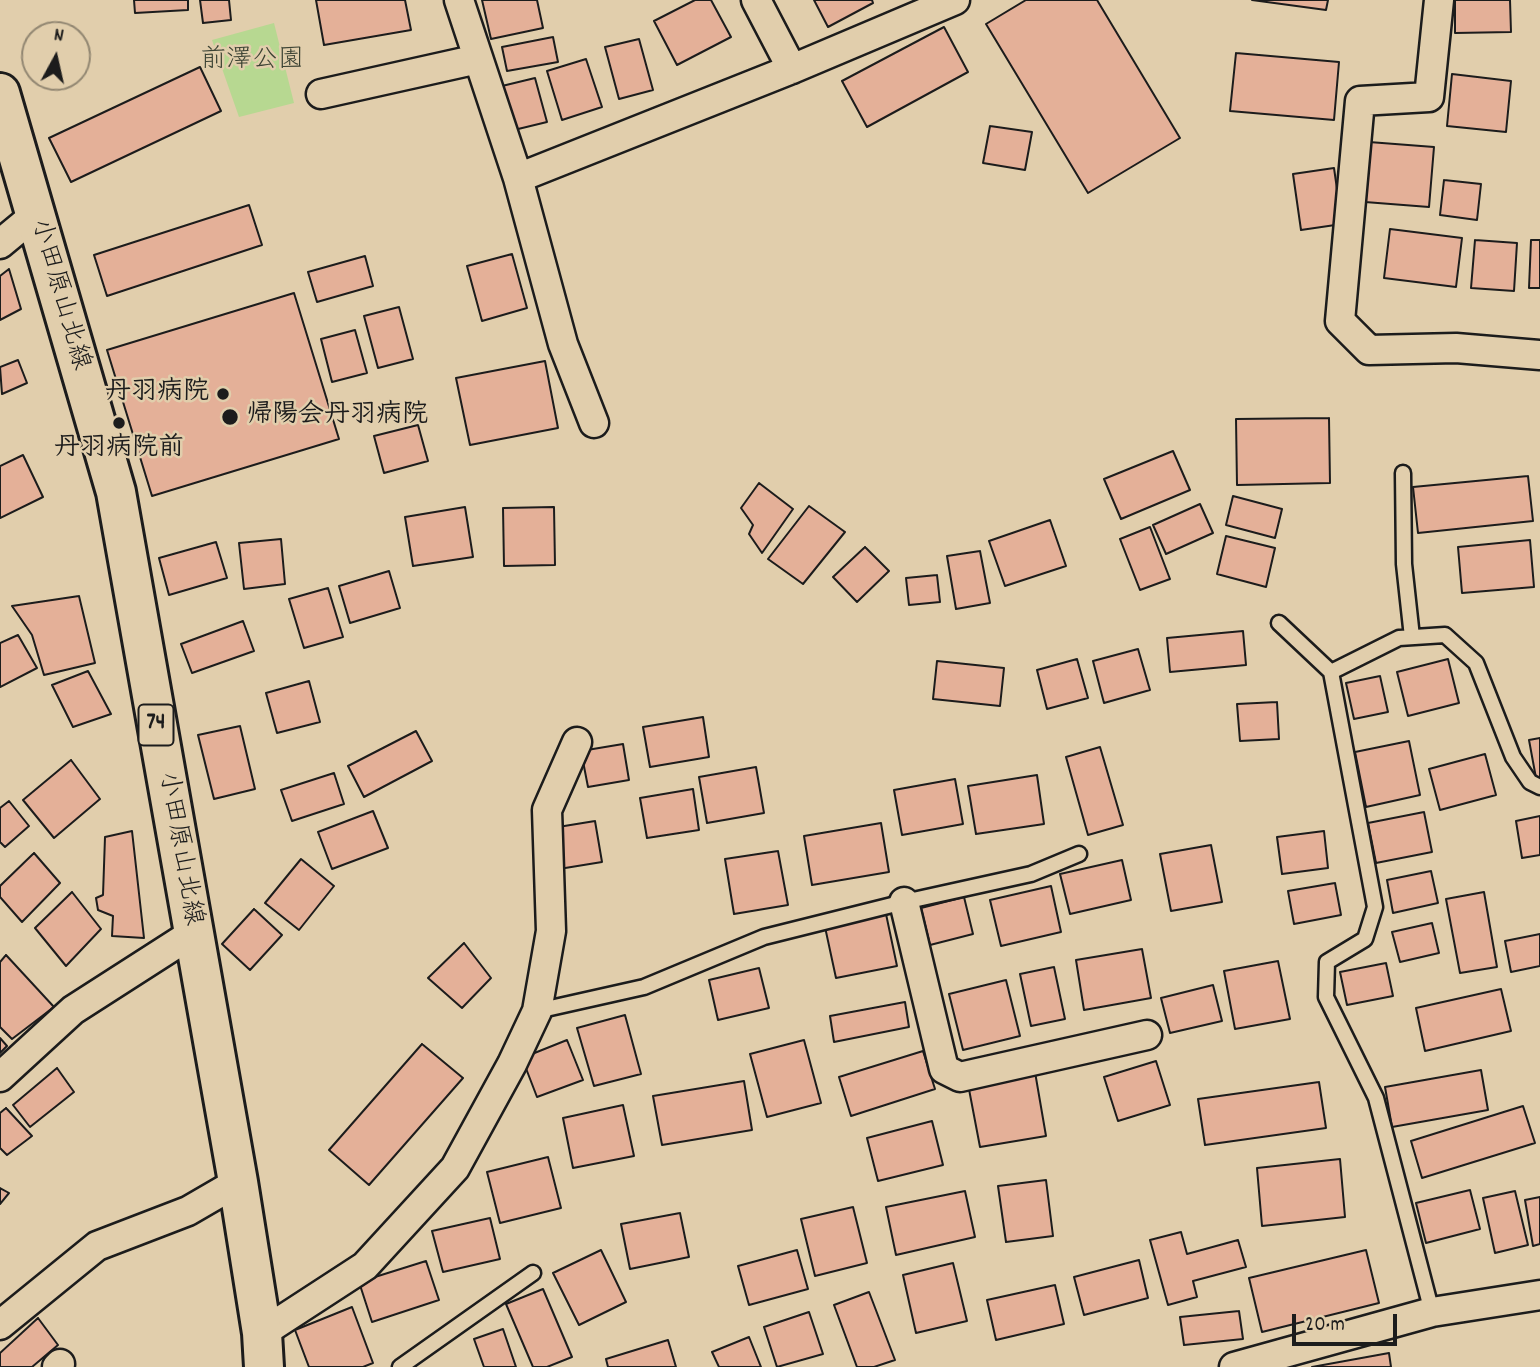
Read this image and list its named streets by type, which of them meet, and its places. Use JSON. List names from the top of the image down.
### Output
{
  "streets": {
    "main road": ["小田原山北線", "74"]
  },
  "parks": ["前澤公園"],
  "places": ["丹羽病院", "帰陽会丹羽病院", "丹羽病院前"],
  "scale_bar": "20 m",
  "north": "top"
}
